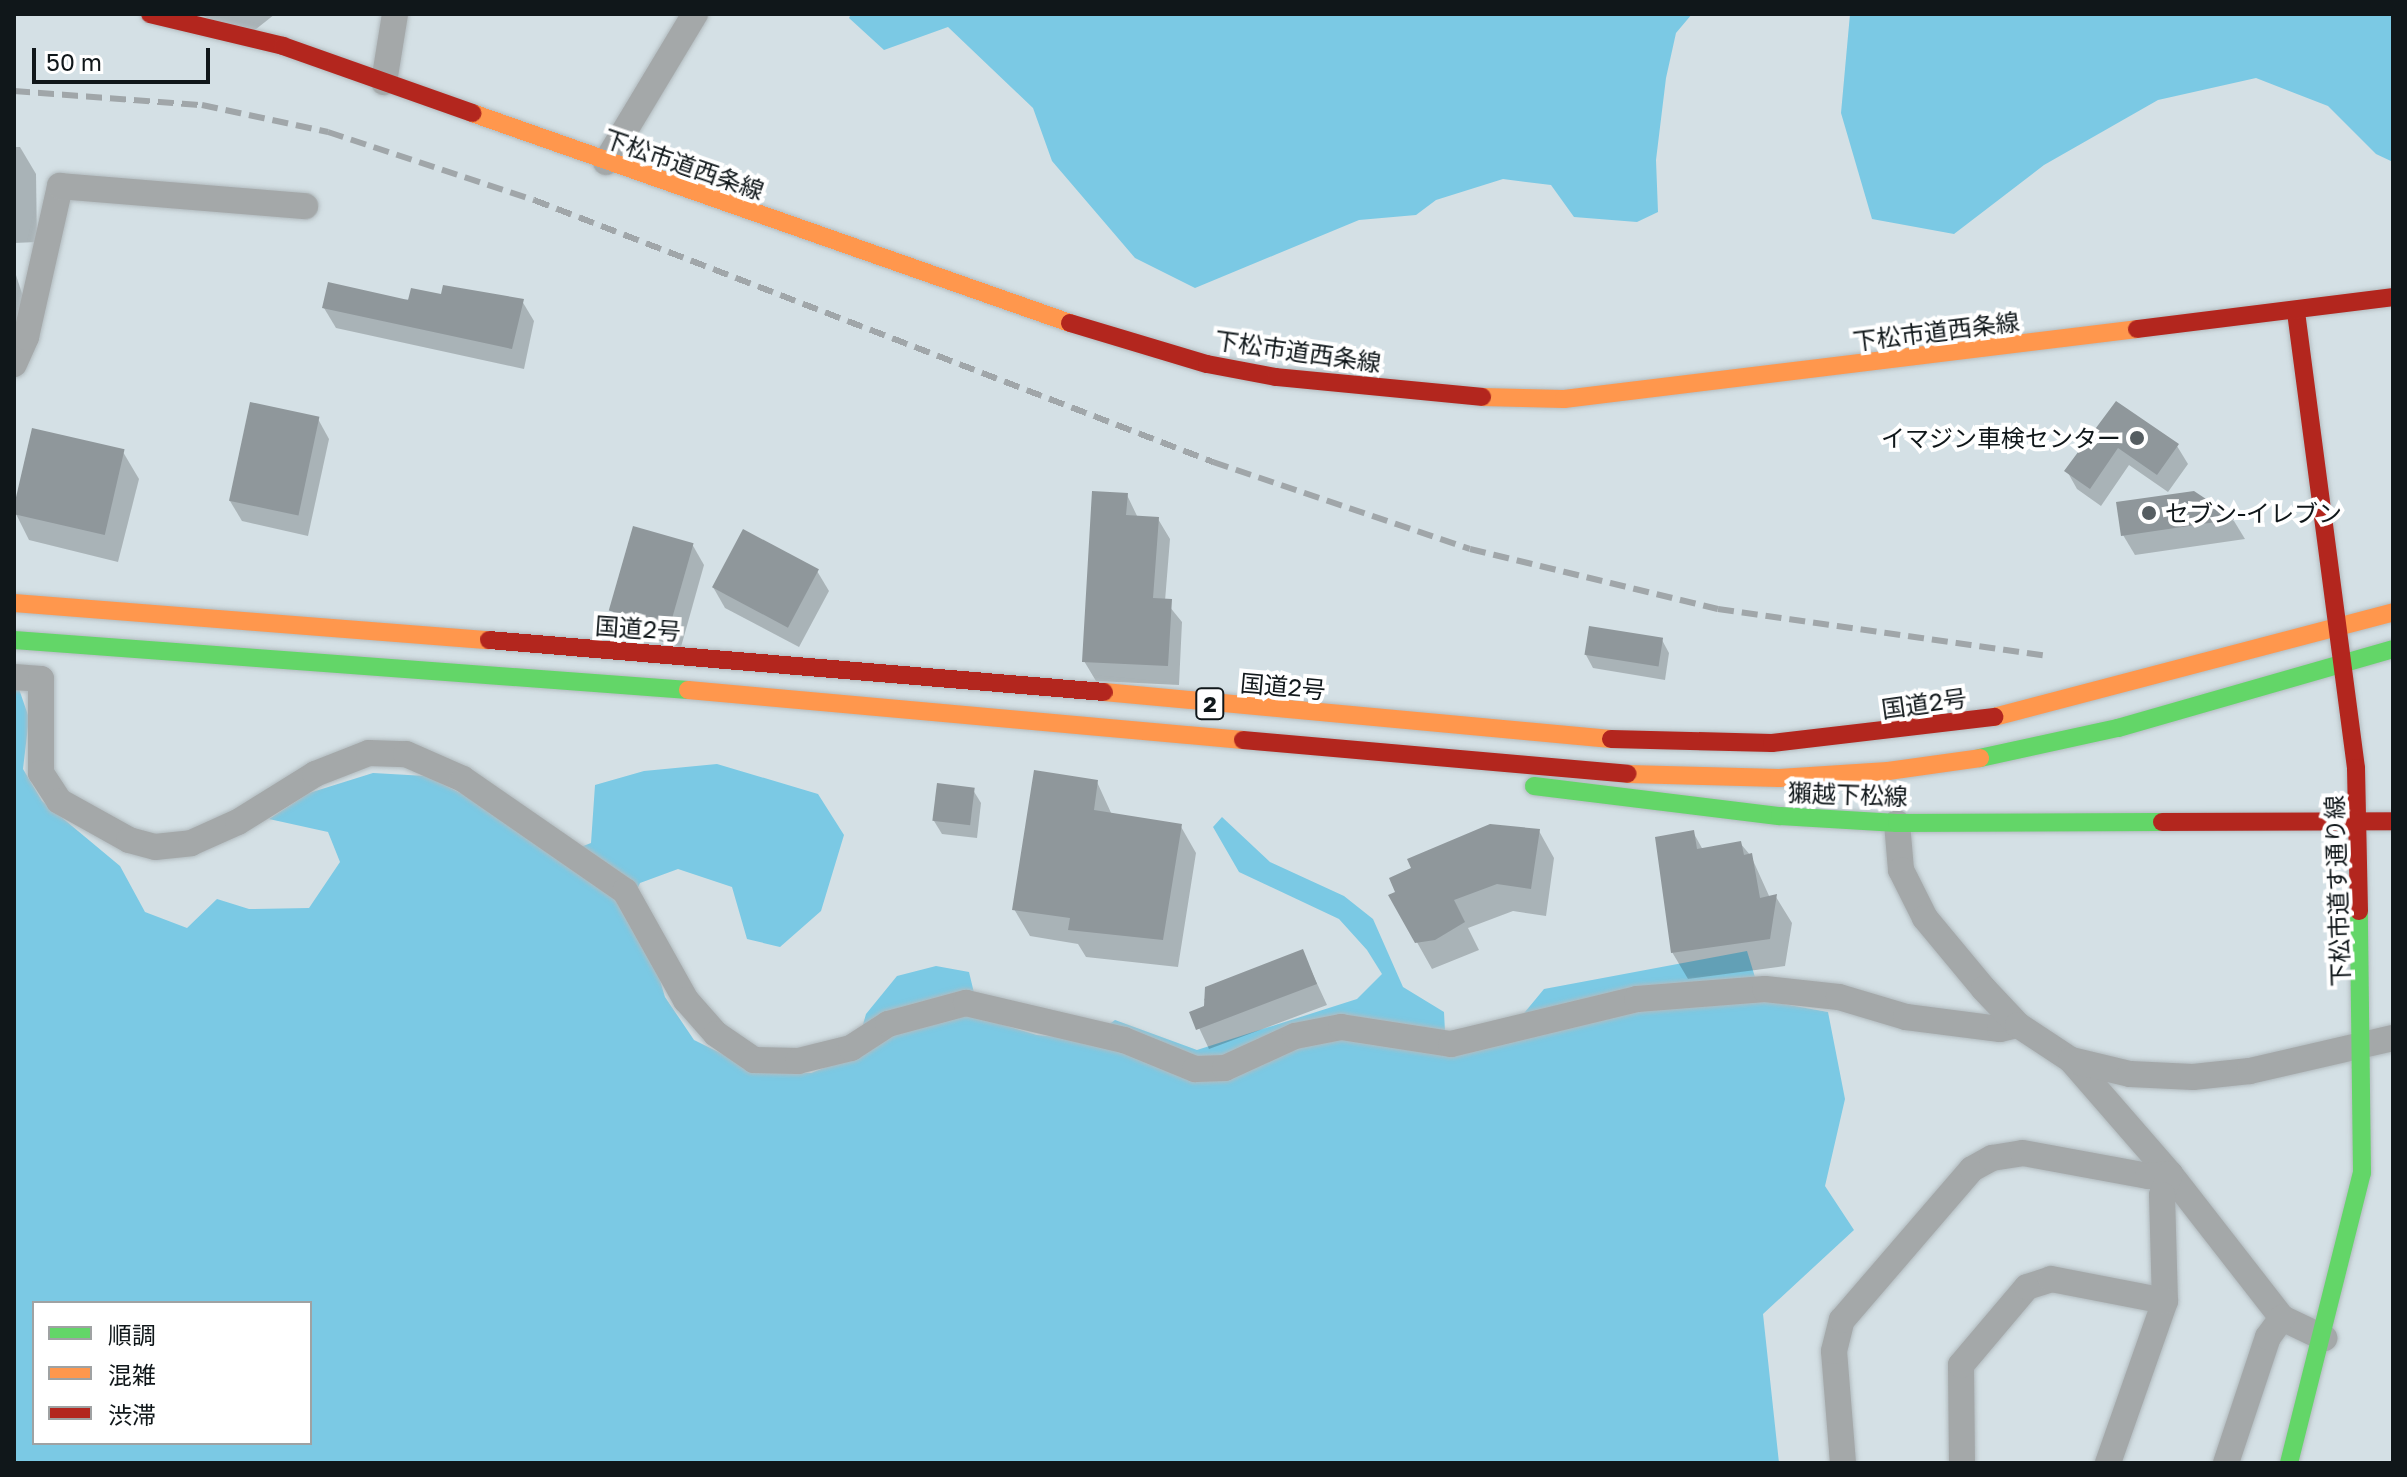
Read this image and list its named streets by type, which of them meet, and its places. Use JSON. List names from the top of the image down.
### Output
{
  "streets": {
    "main road": [
      "下松市道西条線",
      "国道2号",
      "2",
      "獺越下松線",
      "下松市道す通り線"
    ]
  },
  "crossings": [
    ["下松市道西条線", "下松市道す通り線"],
    ["国道2号", "下松市道す通り線"],
    ["2", "獺越下松線"],
    ["2", "下松市道す通り線"],
    ["獺越下松線", "下松市道す通り線"]
  ],
  "places": ["イマジン車検センター", "セブン-イレブン"],
  "legend": ["順調", "混雑", "渋滞"],
  "scale_bar": "50 m"
}
